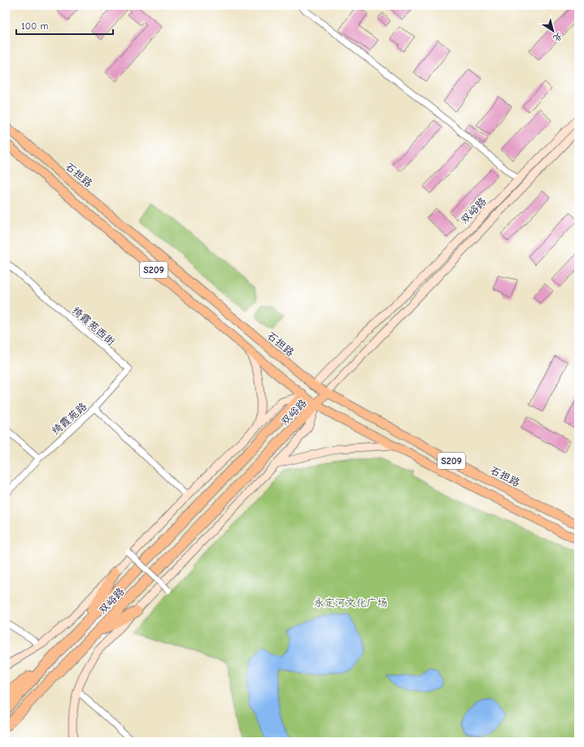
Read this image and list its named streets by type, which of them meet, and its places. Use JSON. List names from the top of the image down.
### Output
{
  "streets": {
    "highway": ["双峪路"],
    "main road": ["石担路", "S209"],
    "street": ["绮霞苑西街", "绮霞苑路"]
  },
  "crossings": [
    ["石担路", "双峪路"],
    ["双峪路", "S209"],
    ["双峪路", "绮霞苑路"],
    ["绮霞苑西街", "绮霞苑路"]
  ],
  "parks": ["永定河文化广场"],
  "scale_bar": "100 m",
  "north": "bottom right"
}
